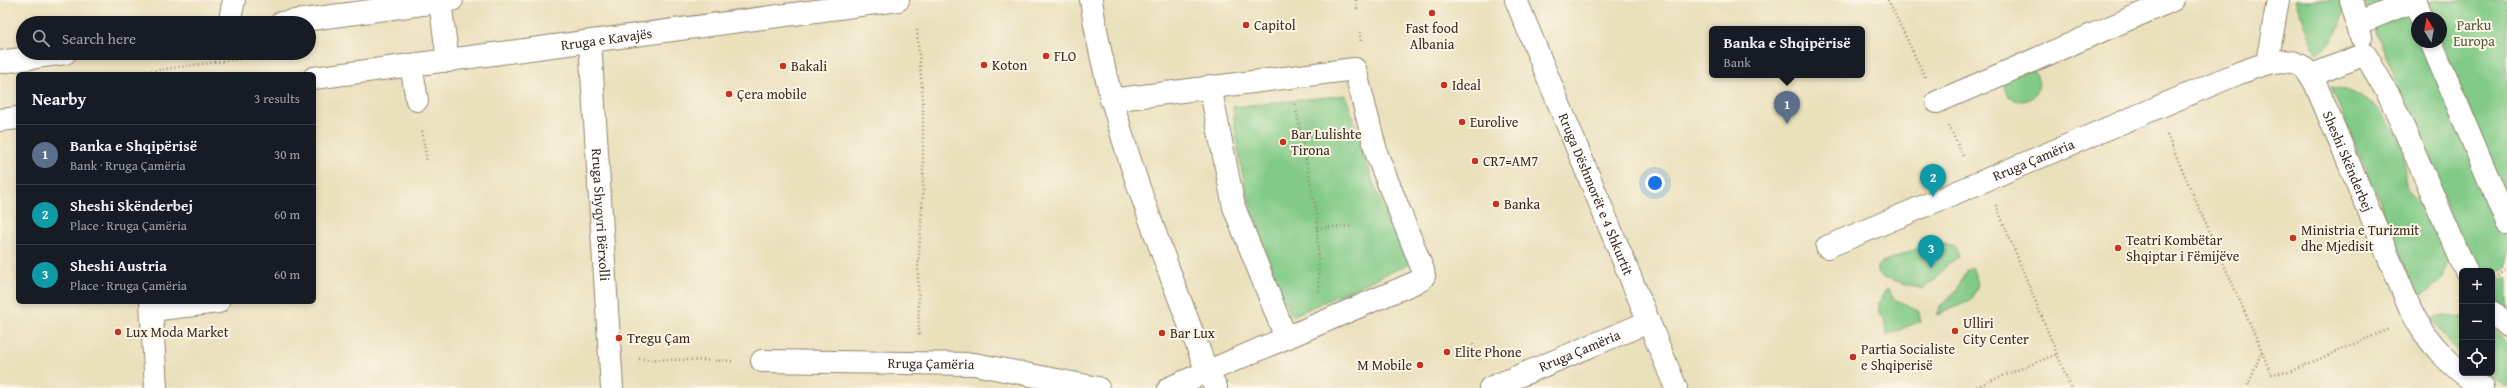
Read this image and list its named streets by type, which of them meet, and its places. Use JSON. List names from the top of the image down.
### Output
{
  "streets": {
    "street": [
      "Rruga e Kavajës",
      "Rruga Çamëria",
      "Sheshi Skënderbej",
      "Rruga Dëshmorët e 4 Shkurtit",
      "Rruga Shyqyri Bërxolli"
    ]
  },
  "crossings": [
    ["Rruga e Kavajës", "Rruga Shyqyri Bërxolli"],
    ["Rruga Çamëria", "Sheshi Skënderbej"],
    ["Rruga Çamëria", "Rruga Dëshmorët e 4 Shkurtit"]
  ],
  "parks": ["Parku Europa"],
  "places": [
    "Fast food Albania",
    "Capitol",
    "FLO",
    "Koton",
    "Bakali",
    "Ideal",
    "Çera mobile",
    "Eurolive",
    "Bar Lulishte Tirona",
    "CR7=AM7",
    "Banka",
    "Ministria e Turizmit dhe Mjedisit",
    "Teatri Kombëtar Shqiptar i Fëmijëve",
    "Ulliri City Center",
    "Lux Moda Market",
    "Bar Lux",
    "Tregu Çam",
    "Elite Phone",
    "Partia Socialiste e Shqiperisë",
    "M Mobile"
  ],
  "north": "top",
  "page": {
    "search": "Search here",
    "popup": ["Banka e Shqipërisë", "Bank"],
    "heading": ["Nearby", "3 results"],
    "pins": ["1", "2", "3"],
    "list": [
      {
        "mark": "1",
        "name": "Banka e Shqipërisë",
        "note": "Bank · Rruga Çamëria",
        "value": "30 m"
      },
      {
        "mark": "2",
        "name": "Sheshi Skënderbej",
        "note": "Place · Rruga Çamëria",
        "value": "60 m"
      },
      {
        "mark": "3",
        "name": "Sheshi Austria",
        "note": "Place · Rruga Çamëria",
        "value": "60 m"
      }
    ],
    "map_buttons": ["+", "−"]
  }
}
